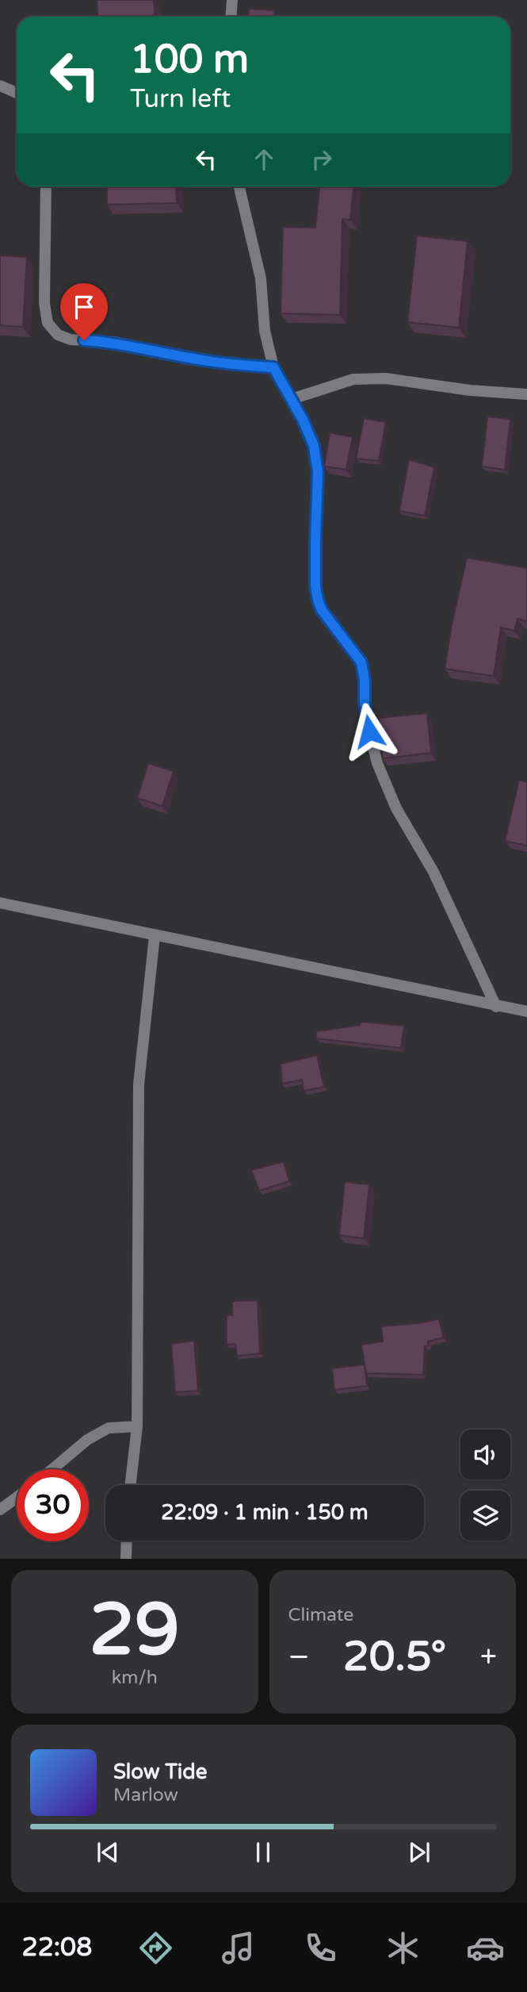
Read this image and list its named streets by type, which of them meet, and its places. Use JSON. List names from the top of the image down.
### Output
{
  "page": {
    "turn": ["100 m", "Turn left"],
    "limit": "30",
    "trip": "22:09 · 1 min · 150 m",
    "tile": [
      ["29", "km/h"],
      "Climate"
    ],
    "heat": ["−", "20.5°", "+"],
    "song": ["Slow Tide", "Marlow"],
    "tabs": "22:08"
  }
}
